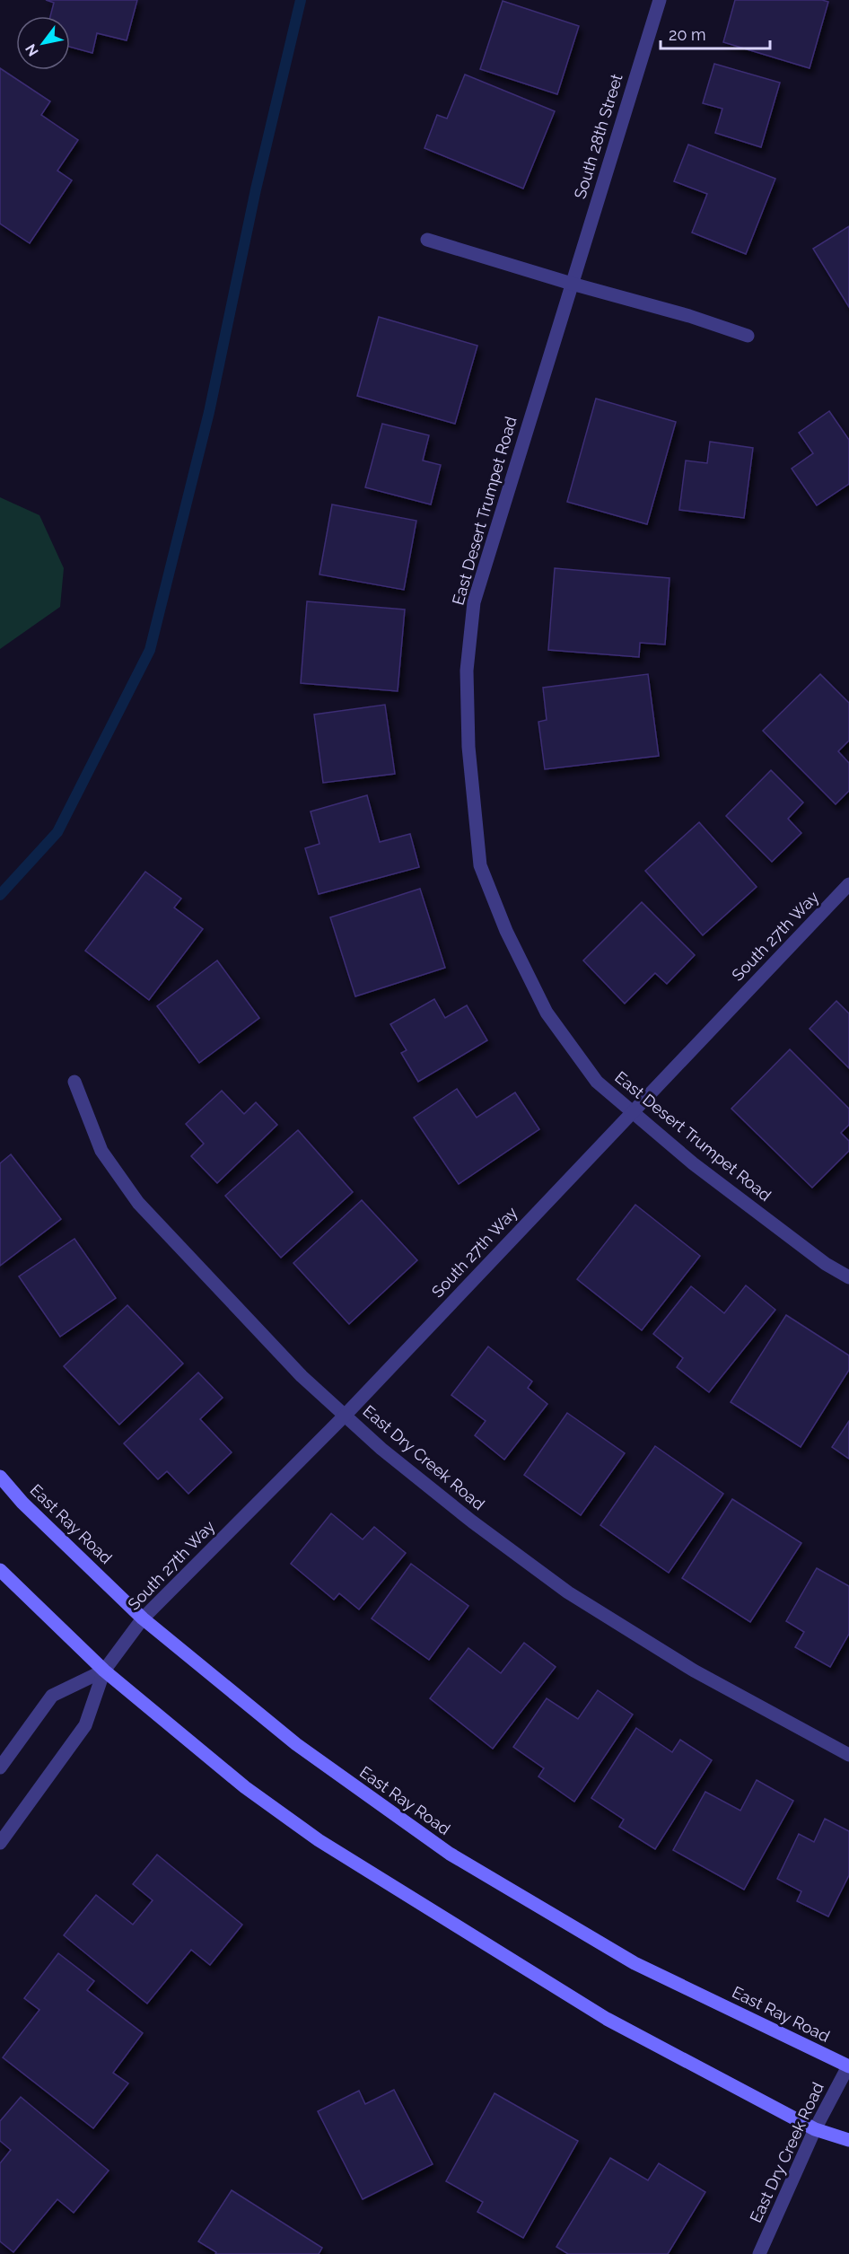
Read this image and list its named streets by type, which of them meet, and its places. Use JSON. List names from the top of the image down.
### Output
{
  "streets": {
    "main road": ["East Ray Road"],
    "street": [
      "South 28th Street",
      "East Desert Trumpet Road",
      "South 27th Way",
      "East Dry Creek Road"
    ]
  },
  "crossings": [
    ["South 28th Street", "East Desert Trumpet Road"],
    ["East Desert Trumpet Road", "South 27th Way"],
    ["South 27th Way", "East Dry Creek Road"],
    ["South 27th Way", "East Ray Road"],
    ["East Dry Creek Road", "East Ray Road"]
  ],
  "scale_bar": "20 m",
  "north": "bottom left"
}
